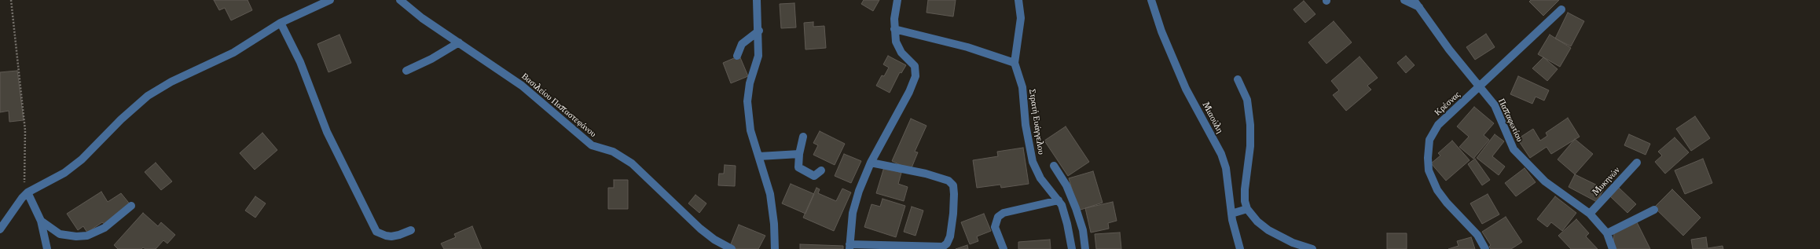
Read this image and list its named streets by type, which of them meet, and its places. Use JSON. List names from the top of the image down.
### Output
{
  "streets": {
    "street": [
      "Κρέσνας",
      "Βασιλείου Παπαστεφάνου",
      "Μιαούλη",
      "Παπαφωτίου",
      "Στρατή Ευάγγελου",
      "Μυκηνών"
    ]
  },
  "crossings": [
    ["Κρέσνας", "Παπαφωτίου"],
    ["Παπαφωτίου", "Μυκηνών"]
  ]
}
